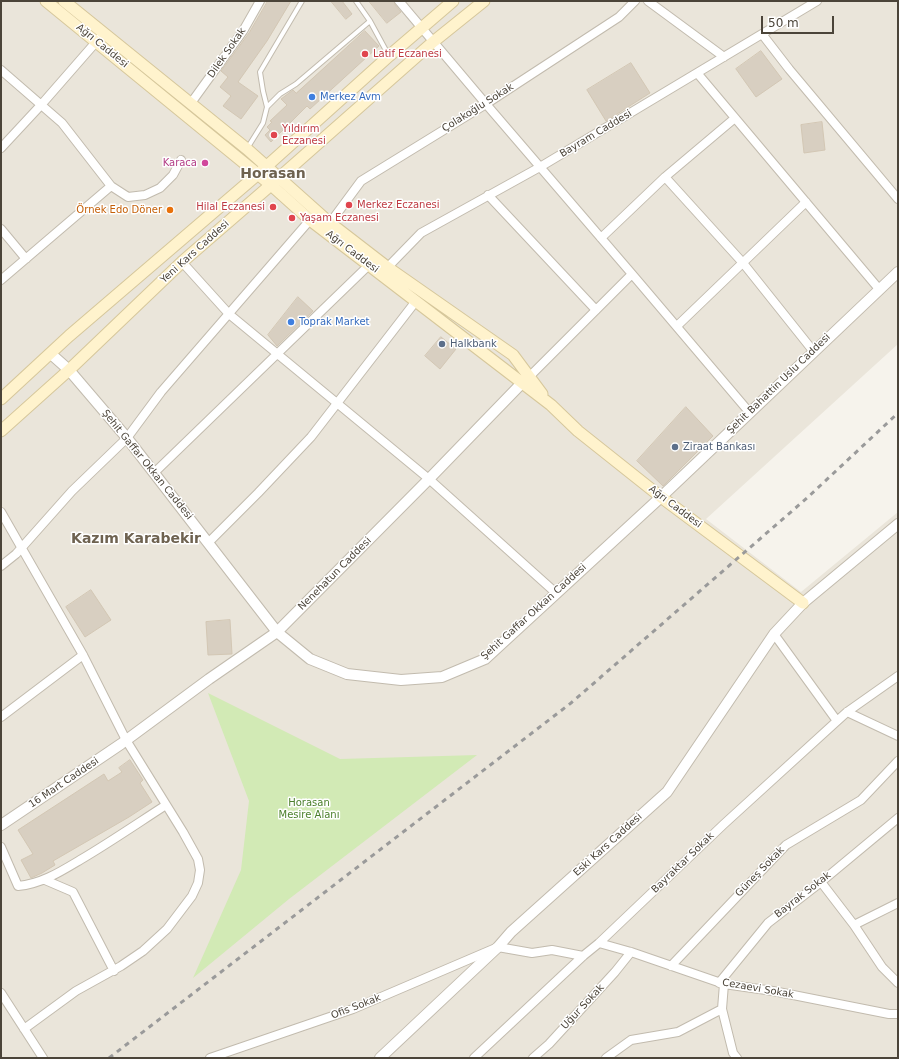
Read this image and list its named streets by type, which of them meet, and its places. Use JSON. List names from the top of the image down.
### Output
{
  "streets": {
    "main road": ["Ağrı Caddesi", "Yeni Kars Caddesi"],
    "street": [
      "Dilek Sokak",
      "Çolakoğlu Sokak",
      "Bayram Caddesi",
      "Şehit Bahattin Uslu Caddesi",
      "Şehit Gaffar Okkan Caddesi",
      "Nenehatun Caddesi",
      "16 Mart Caddesi",
      "Eski Kars Caddesi",
      "Bayraktar Sokak",
      "Güneş Sokak",
      "Bayrak Sokak",
      "Cezaevi Sokak",
      "Ofis Sokak",
      "Uğur Sokak"
    ]
  },
  "crossings": [
    ["Ağrı Caddesi", "Dilek Sokak"],
    ["Ağrı Caddesi", "Çolakoğlu Sokak"],
    ["Ağrı Caddesi", "Bayram Caddesi"],
    ["Ağrı Caddesi", "Yeni Kars Caddesi"],
    ["Ağrı Caddesi", "Şehit Bahattin Uslu Caddesi"],
    ["Ağrı Caddesi", "Şehit Gaffar Okkan Caddesi"],
    ["Ağrı Caddesi", "Nenehatun Caddesi"],
    ["Ağrı Caddesi", "Eski Kars Caddesi"],
    ["Yeni Kars Caddesi", "Şehit Gaffar Okkan Caddesi"],
    ["Şehit Bahattin Uslu Caddesi", "Şehit Gaffar Okkan Caddesi"],
    ["Şehit Gaffar Okkan Caddesi", "Nenehatun Caddesi"],
    ["Nenehatun Caddesi", "16 Mart Caddesi"],
    ["Eski Kars Caddesi", "Ofis Sokak"],
    ["Bayraktar Sokak", "Cezaevi Sokak"],
    ["Güneş Sokak", "Cezaevi Sokak"],
    ["Bayrak Sokak", "Cezaevi Sokak"],
    ["Cezaevi Sokak", "Uğur Sokak"]
  ],
  "districts": ["Horasan", "Kazım Karabekir"],
  "parks": ["Horasan Mesire Alanı"],
  "places": [
    "Latif Eczanesi",
    "Merkez Avm",
    "Yıldırım Eczanesi",
    "Karaca",
    "Merkez Eczanesi",
    "Hilal Eczanesi",
    "Örnek Edo Döner",
    "Yaşam Eczanesi",
    "Toprak Market",
    "Halkbank",
    "Ziraat Bankası"
  ],
  "scale_bar": "50 m"
}
